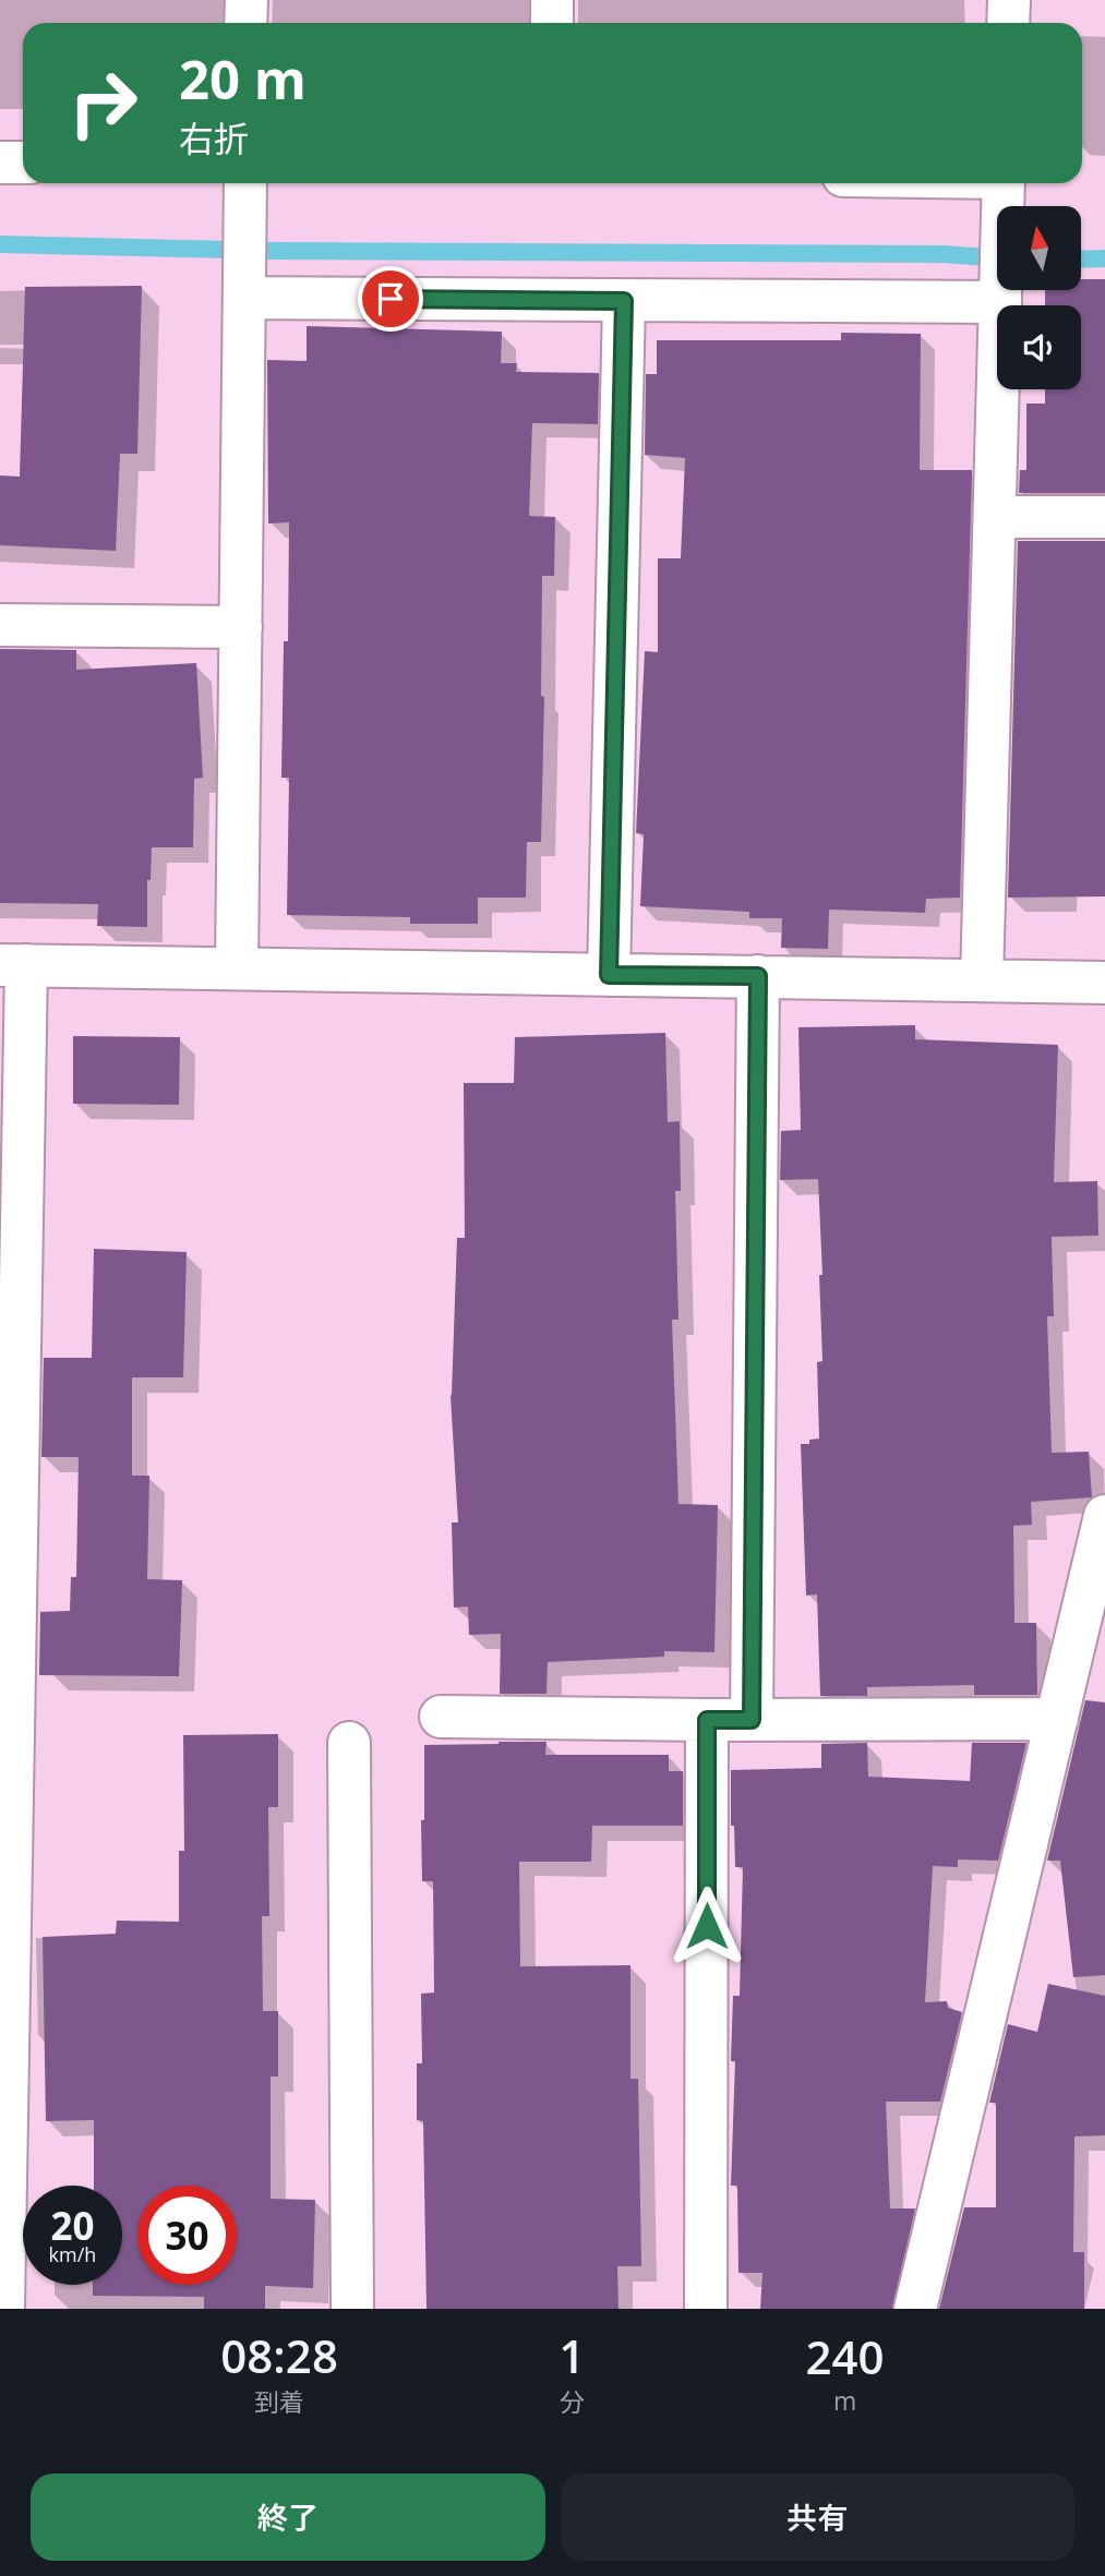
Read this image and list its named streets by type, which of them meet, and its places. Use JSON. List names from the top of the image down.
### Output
{
  "north": "top",
  "page": {
    "turn": ["20 m", "右折"],
    "speed": "20 km/h",
    "limit": "30",
    "eta": [
      "08:28",
      "到着",
      "1",
      "分",
      "240",
      "m"
    ],
    "buttons": ["終了", "共有"]
  }
}
